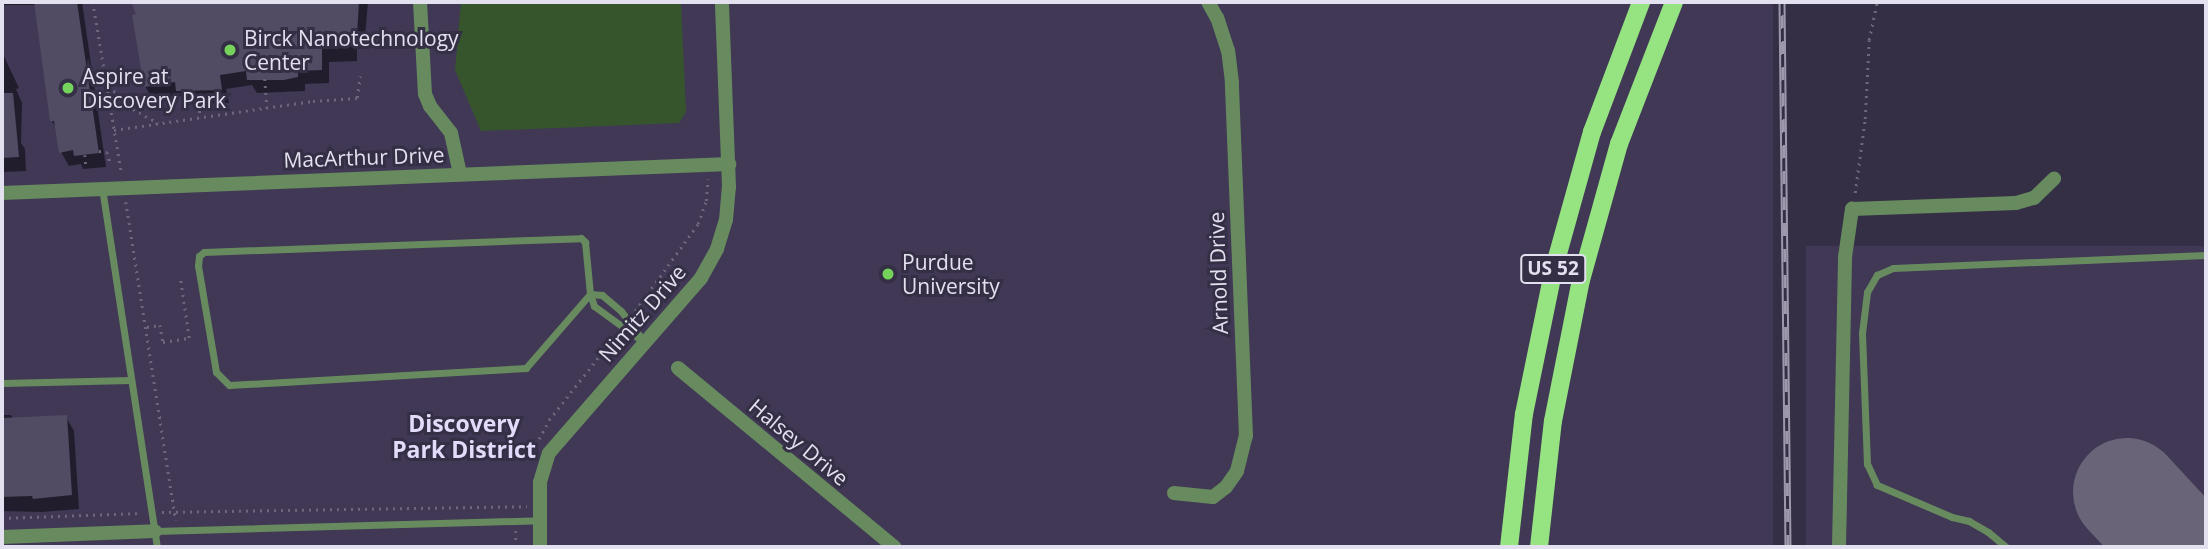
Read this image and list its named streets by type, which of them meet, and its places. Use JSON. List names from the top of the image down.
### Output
{
  "streets": {
    "main road": ["US 52"],
    "street": [
      "MacArthur Drive",
      "Arnold Drive",
      "Nimitz Drive",
      "Halsey Drive"
    ]
  },
  "crossings": [
    ["MacArthur Drive", "Nimitz Drive"]
  ],
  "districts": ["Discovery Park District"],
  "places": ["Birck Nanotechnology Center", "Aspire at Discovery Park", "Purdue University"]
}
